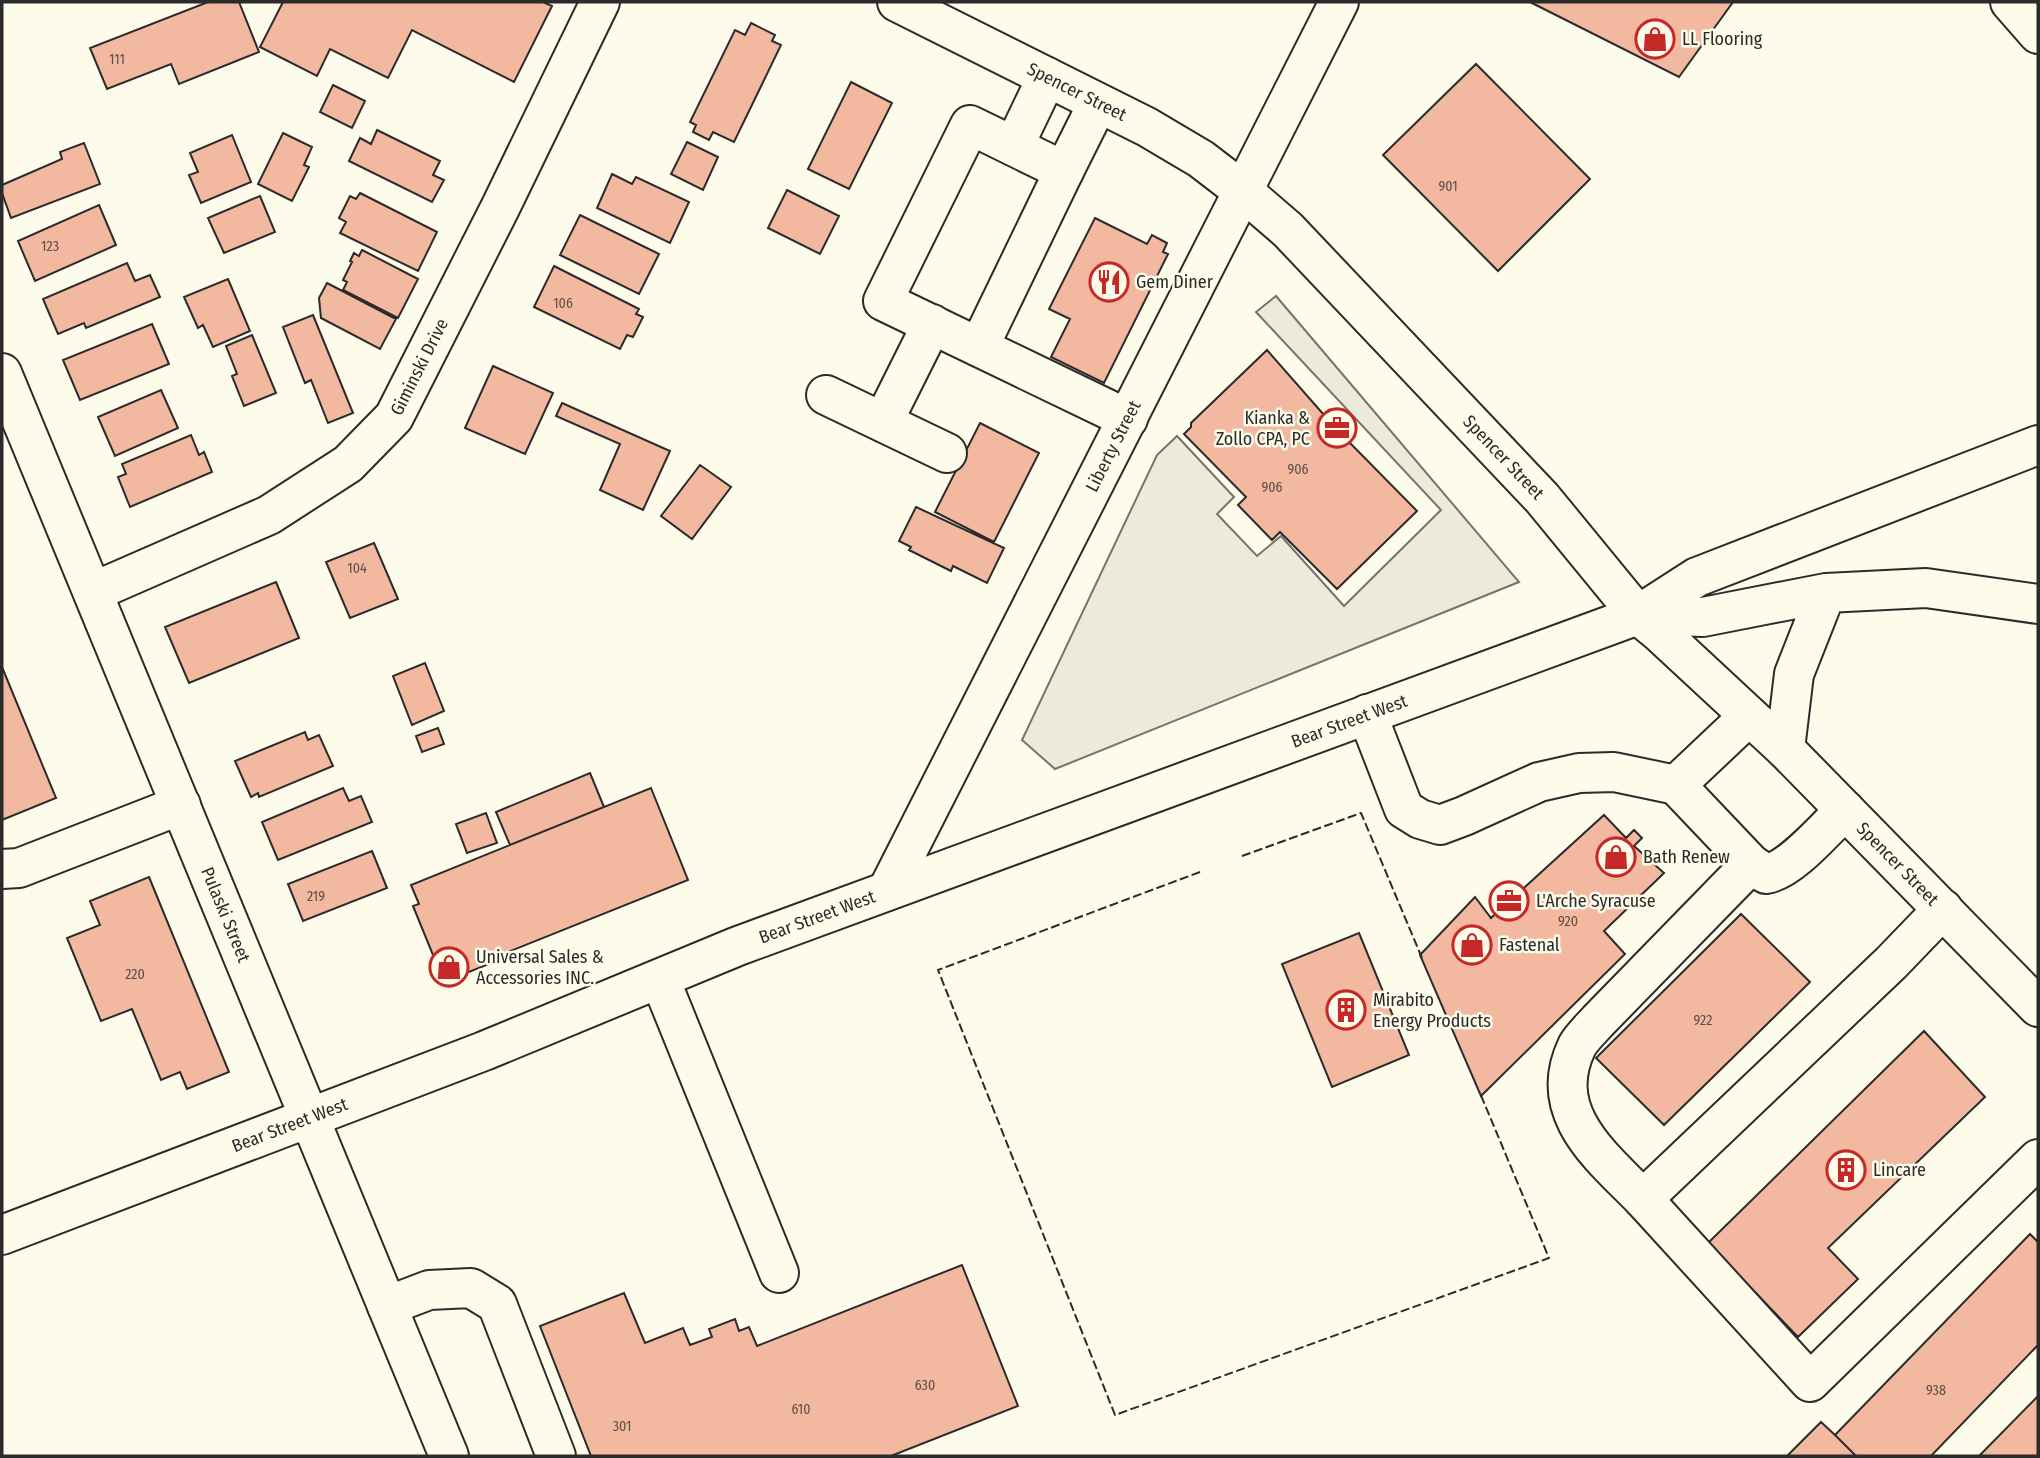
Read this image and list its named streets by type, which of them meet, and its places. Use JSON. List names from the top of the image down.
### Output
{
  "streets": {
    "main road": [
      "Spencer Street",
      "Giminski Drive",
      "Liberty Street",
      "Bear Street West",
      "Pulaski Street"
    ]
  },
  "crossings": [
    ["Spencer Street", "Liberty Street"],
    ["Spencer Street", "Bear Street West"],
    ["Giminski Drive", "Pulaski Street"],
    ["Liberty Street", "Bear Street West"],
    ["Bear Street West", "Pulaski Street"]
  ],
  "places": {
    "shop": [
      "LL Flooring",
      "Bath Renew",
      "Fastenal",
      "Universal Sales & Accessories INC."
    ],
    "restaurant": ["Gem Diner"],
    "office": ["Kianka & Zollo CPA, PC", "L'Arche Syracuse"],
    "building": ["Mirabito Energy Products", "Lincare"]
  },
  "house_numbers": [
    "111",
    "901",
    "123",
    "106",
    "906",
    "906",
    "104",
    "219",
    "920",
    "220",
    "922",
    "630",
    "938",
    "610",
    "301"
  ]
}
